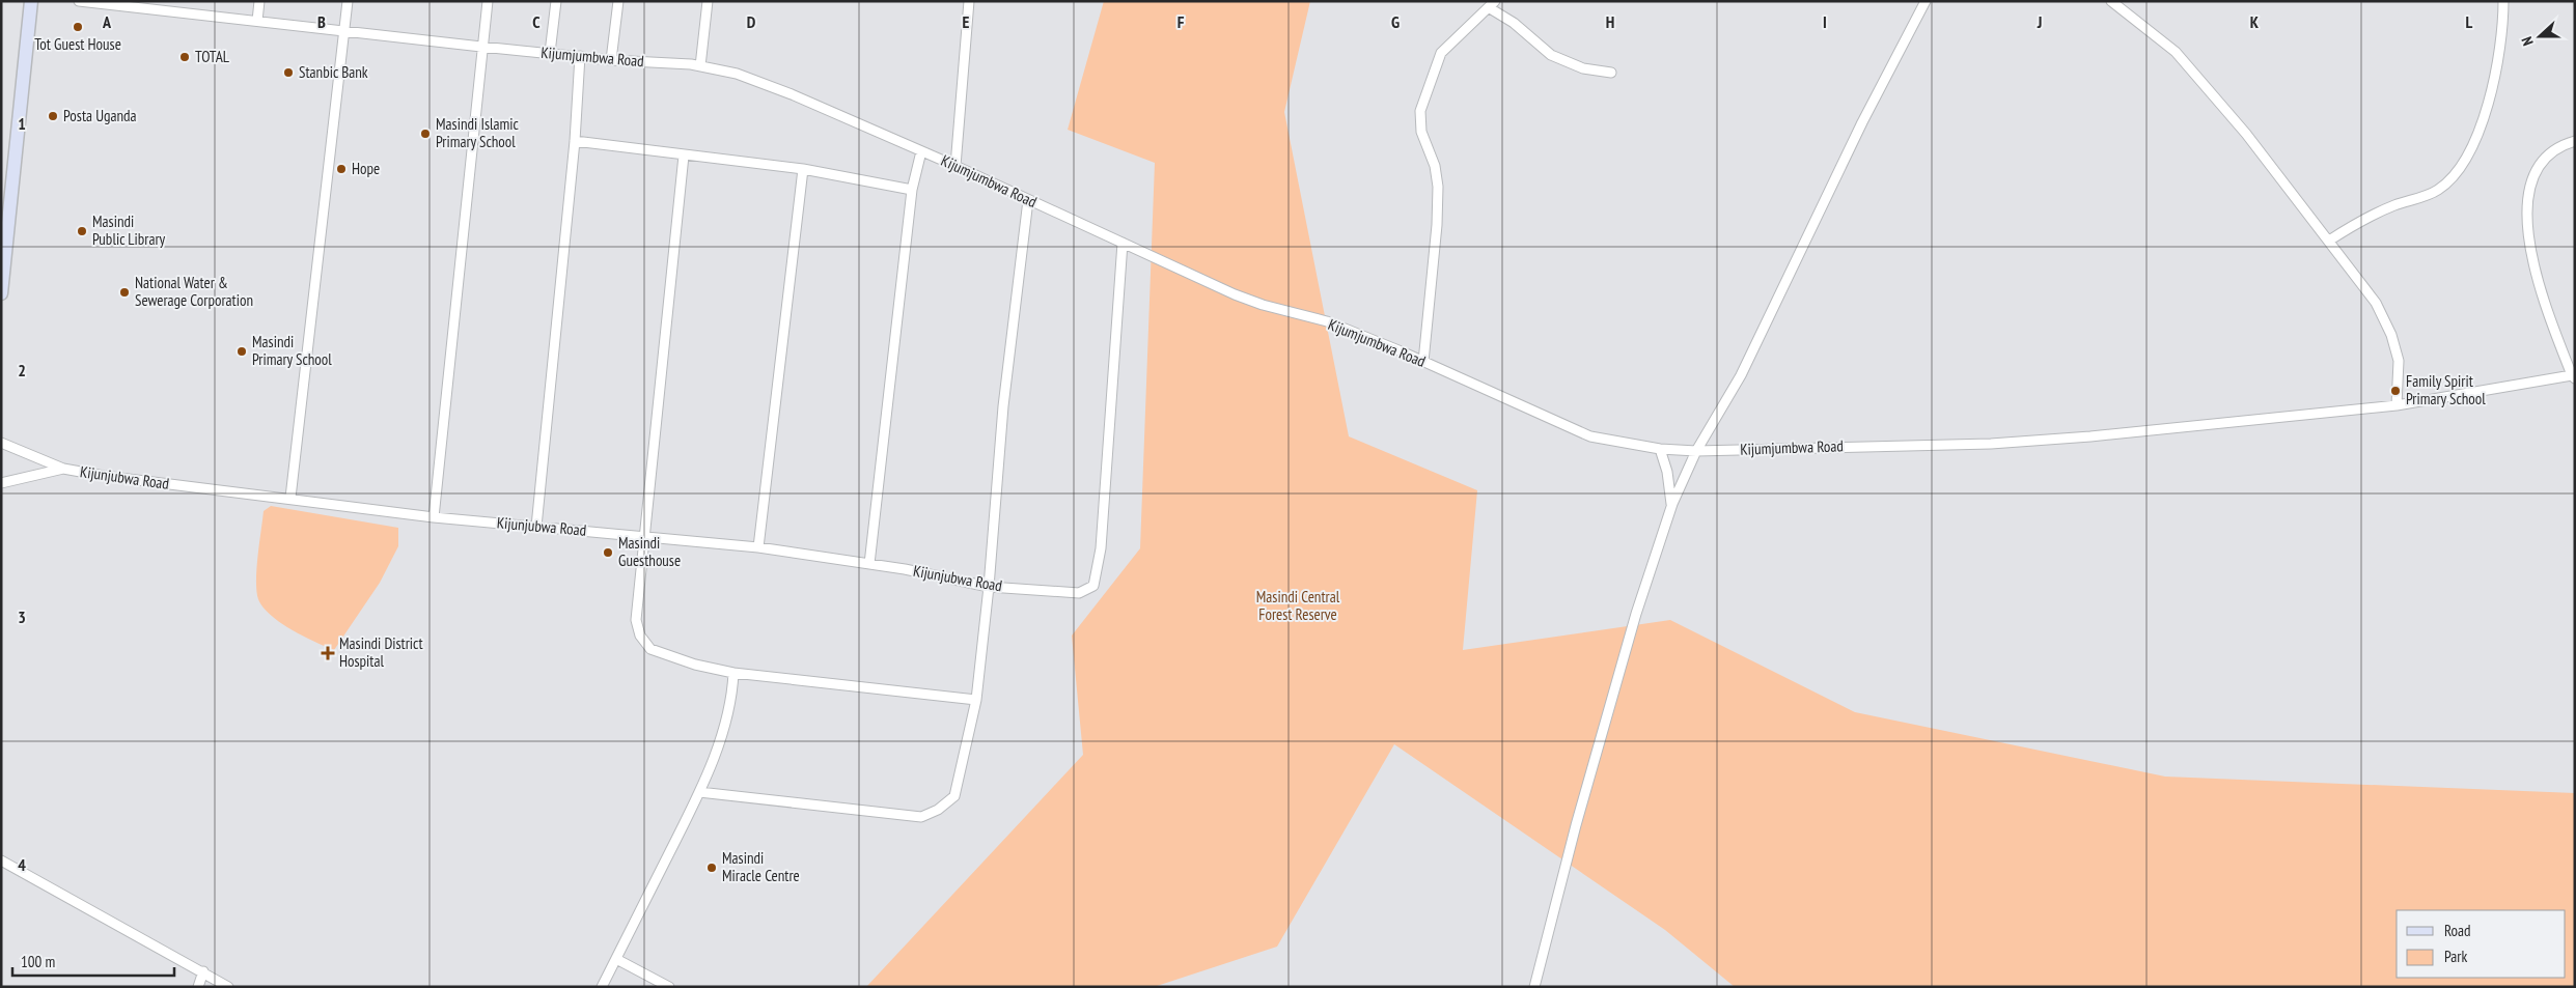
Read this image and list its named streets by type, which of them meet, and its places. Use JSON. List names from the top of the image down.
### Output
{
  "streets": {
    "street": ["Kijumjumbwa Road", "Kijunjubwa Road"]
  },
  "crossings": [
    ["Kijumjumbwa Road", "Kijunjubwa Road"]
  ],
  "parks": ["Masindi Central Forest Reserve"],
  "places": {
    "other": [
      "Tot Guest House",
      "TOTAL",
      "Stanbic Bank",
      "Posta Uganda",
      "Masindi Islamic Primary School",
      "Hope",
      "Masindi Public Library",
      "National Water & Sewerage Corporation",
      "Masindi Primary School",
      "Family Spirit Primary School",
      "Masindi Guesthouse",
      "Masindi Miracle Centre"
    ],
    "health": ["Masindi District Hospital"]
  },
  "legend": ["Road", "Park"],
  "scale_bar": "100 m",
  "north": "left",
  "grid": {
    "columns": [
      "A",
      "B",
      "C",
      "D",
      "E",
      "F",
      "G",
      "H",
      "I",
      "J",
      "K",
      "L"
    ],
    "rows": [
      "1",
      "2",
      "3",
      "4"
    ]
  }
}
